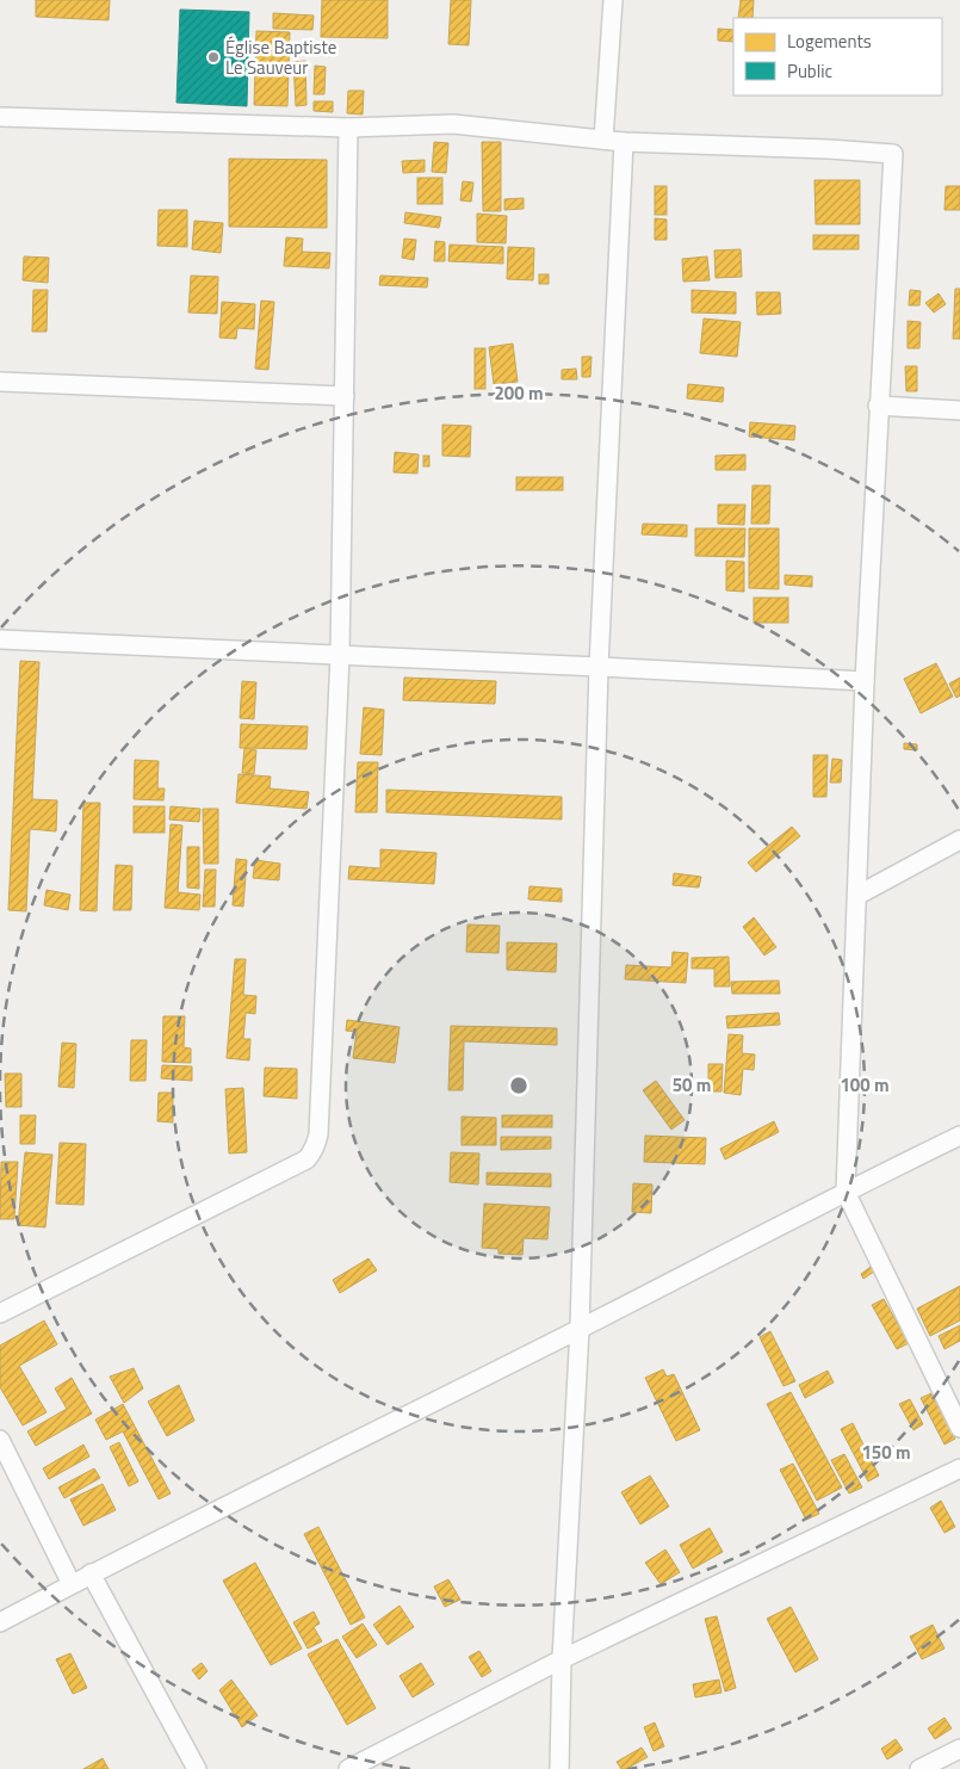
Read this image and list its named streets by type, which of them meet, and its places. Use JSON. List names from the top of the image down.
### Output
{
  "places": ["Église Baptiste Le Sauveur"],
  "legend": ["Logements", "Public"],
  "rings": [
    "200 m",
    "50 m",
    "100 m",
    "150 m"
  ]
}
